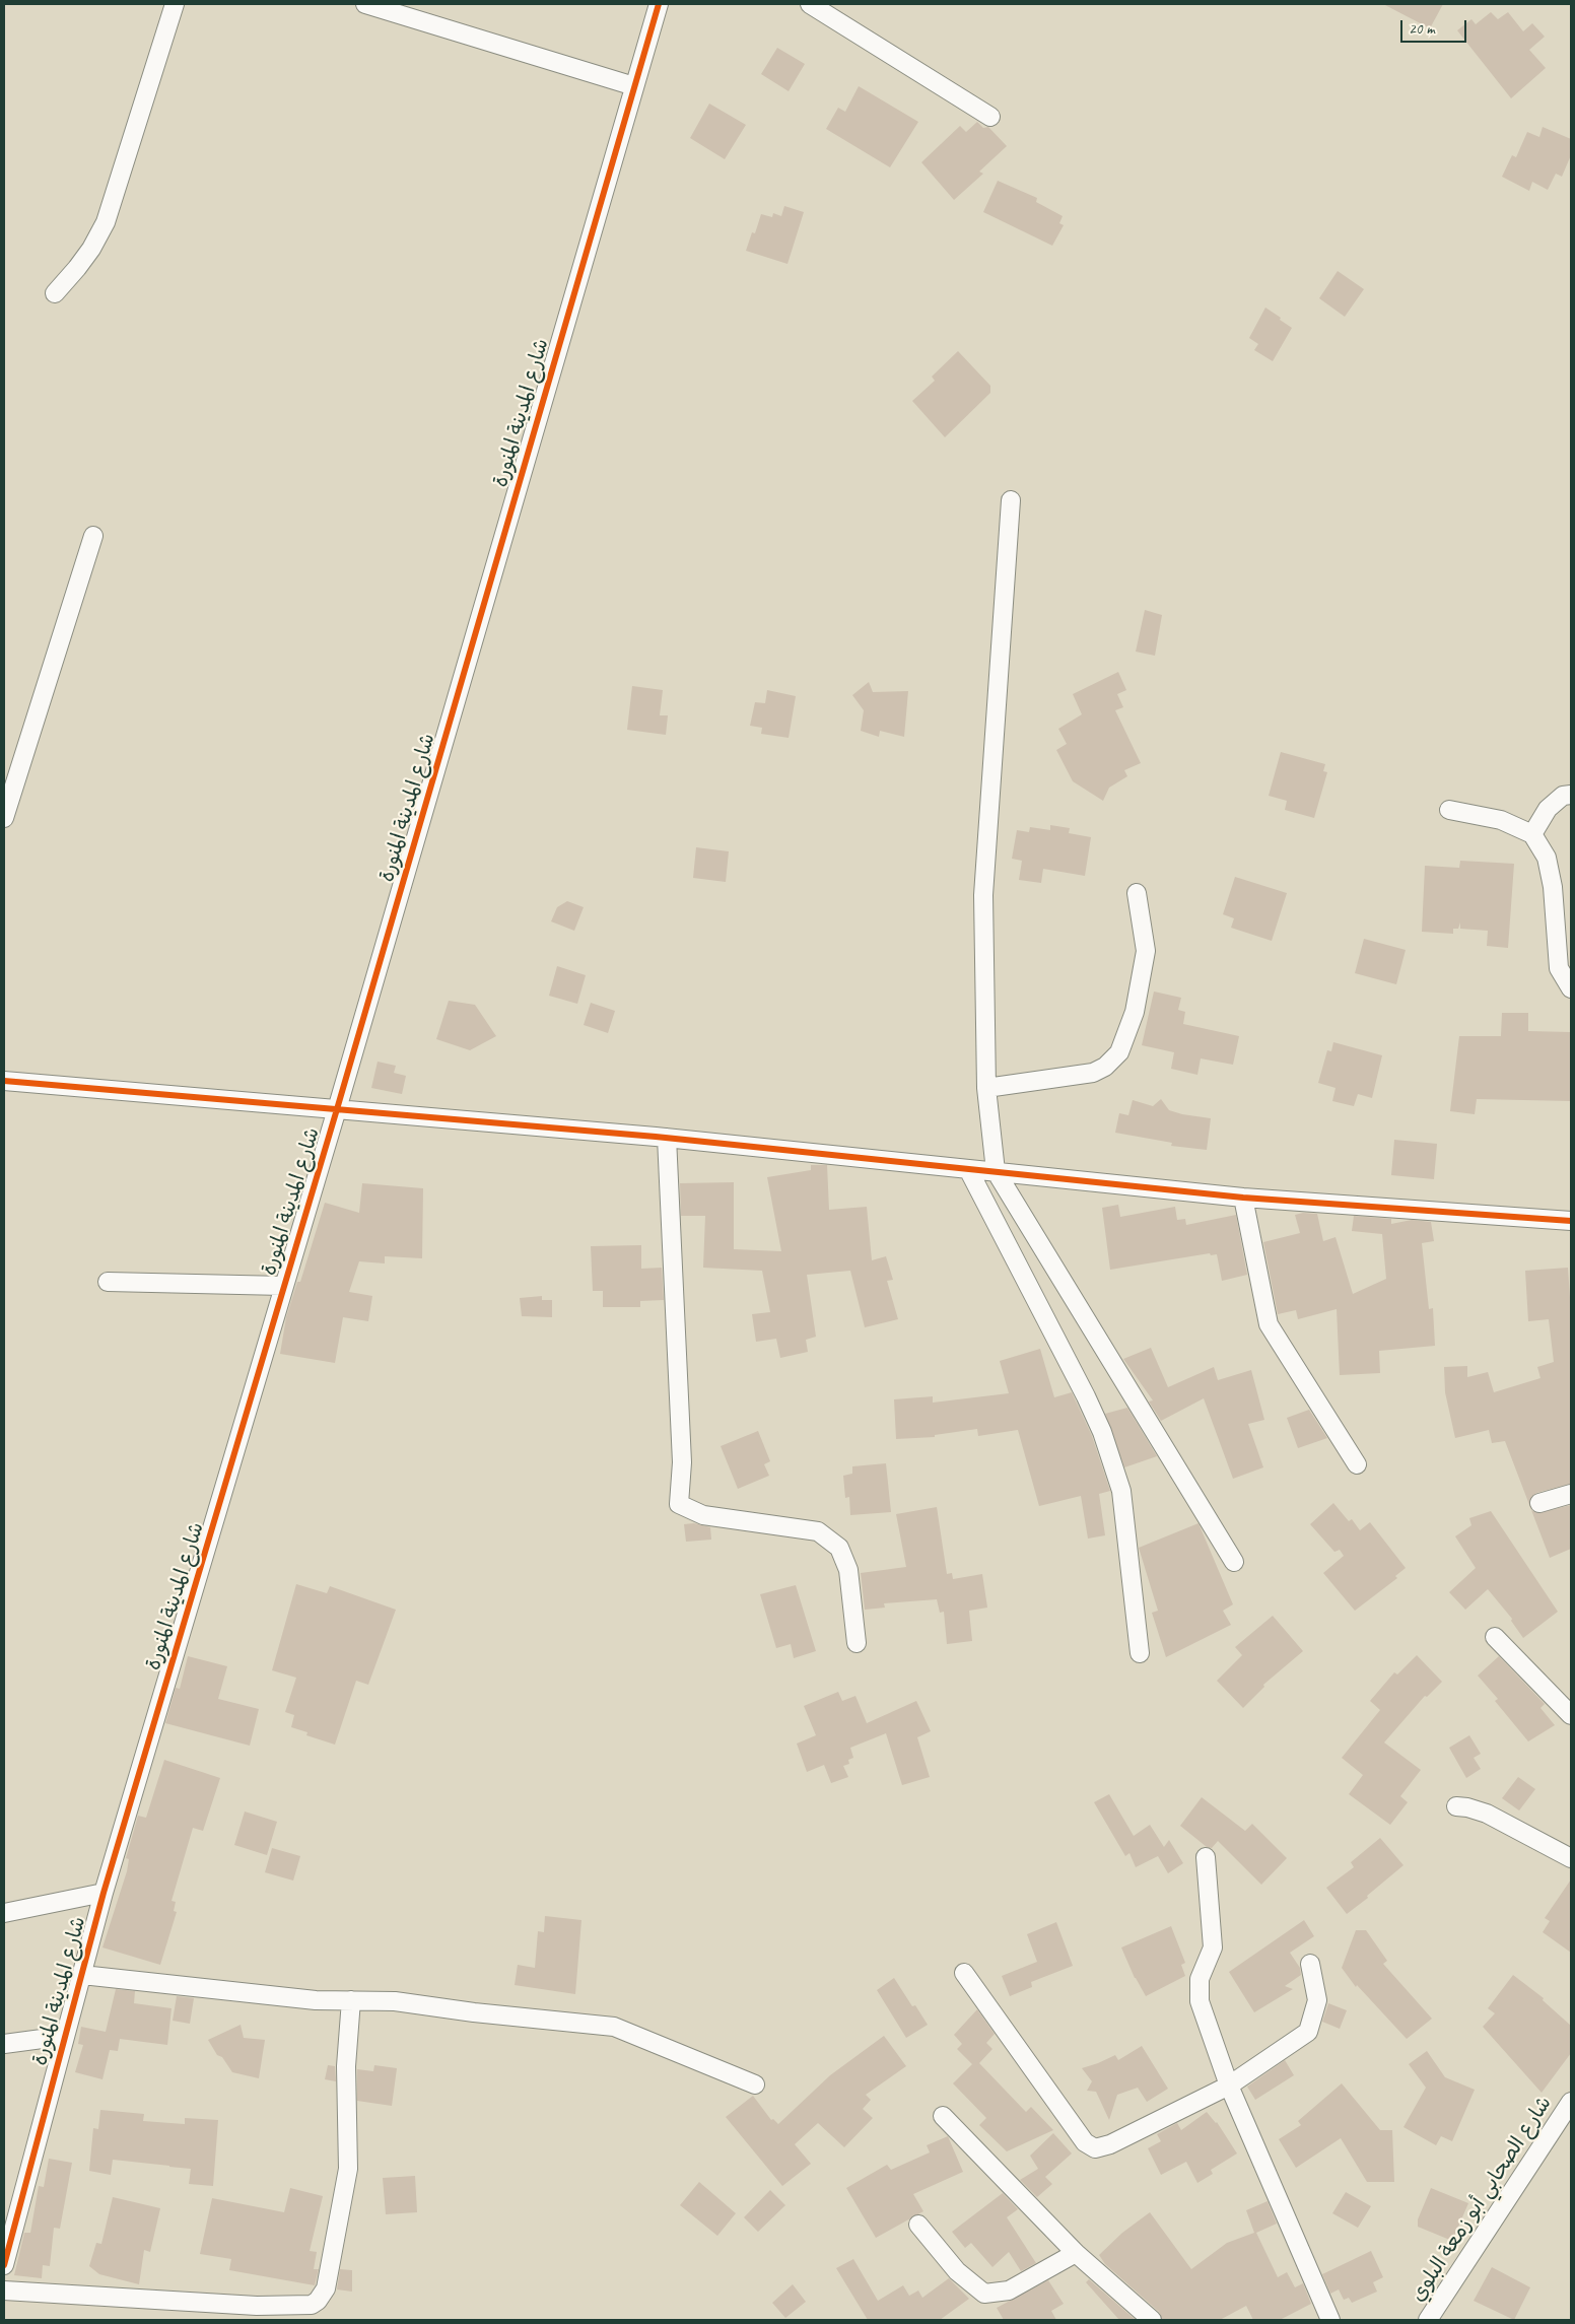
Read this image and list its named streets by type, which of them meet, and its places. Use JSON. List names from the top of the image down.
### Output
{
  "streets": {
    "street": ["شارع المدينة المنورة", "شارع الصحابي أبو زمعة البلوي"]
  },
  "scale_bar": "20 m"
}
